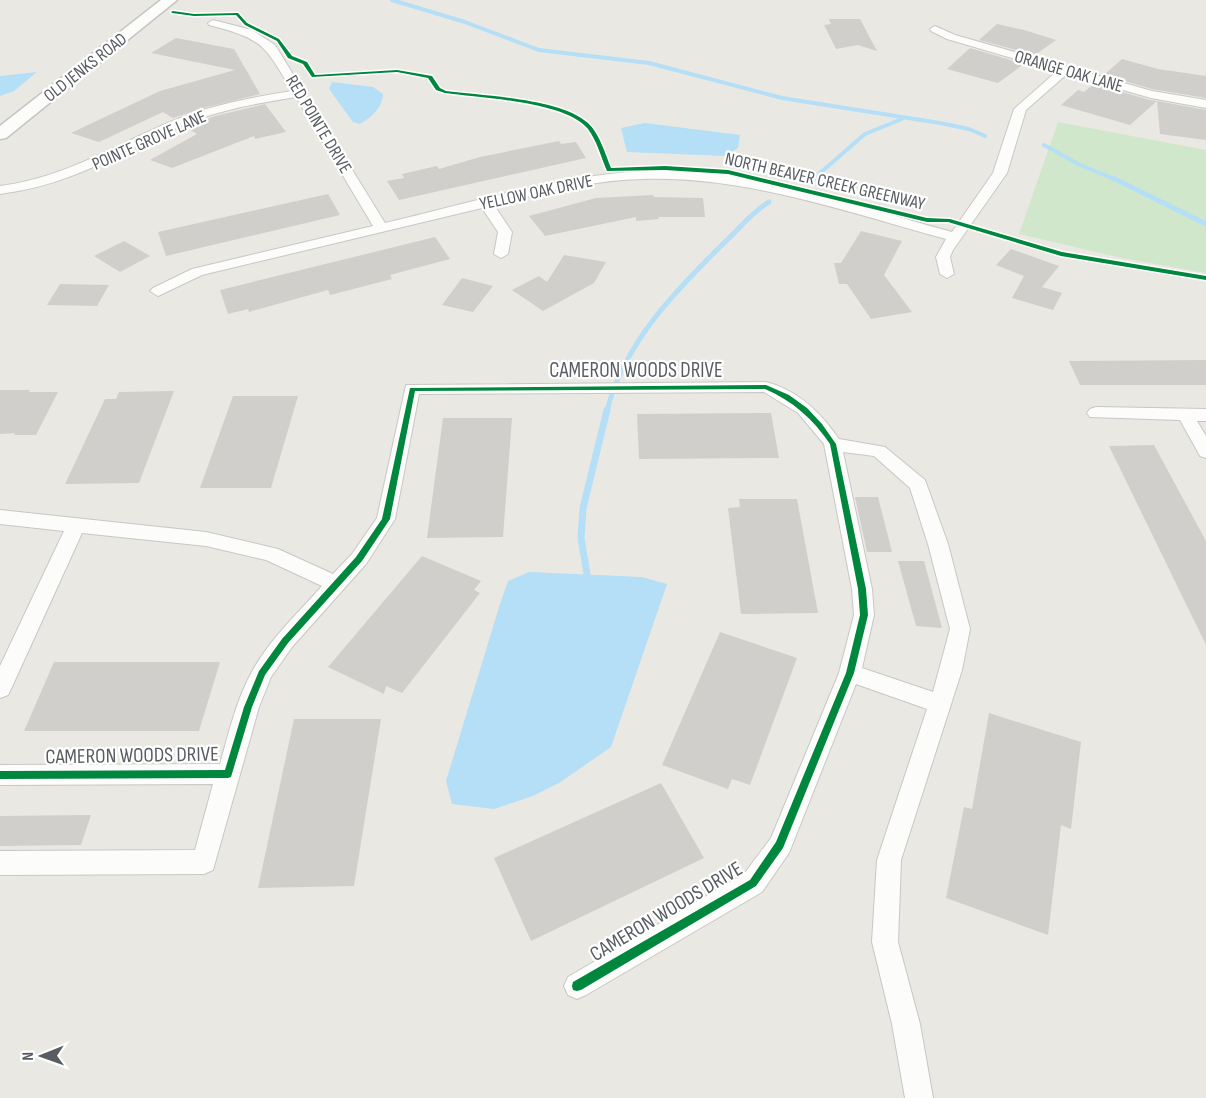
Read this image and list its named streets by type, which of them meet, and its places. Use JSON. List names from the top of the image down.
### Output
{
  "streets": {
    "street": [
      "OLD JENKS ROAD",
      "ORANGE OAK LANE",
      "RED POINTE DRIVE",
      "POINTE GROVE LANE",
      "YELLOW OAK DRIVE",
      "CAMERON WOODS DRIVE"
    ],
    "cycle path": ["NORTH BEAVER CREEK GREENWAY"]
  },
  "crossings": [
    ["RED POINTE DRIVE", "POINTE GROVE LANE"],
    ["RED POINTE DRIVE", "YELLOW OAK DRIVE"]
  ],
  "north": "left"
}
